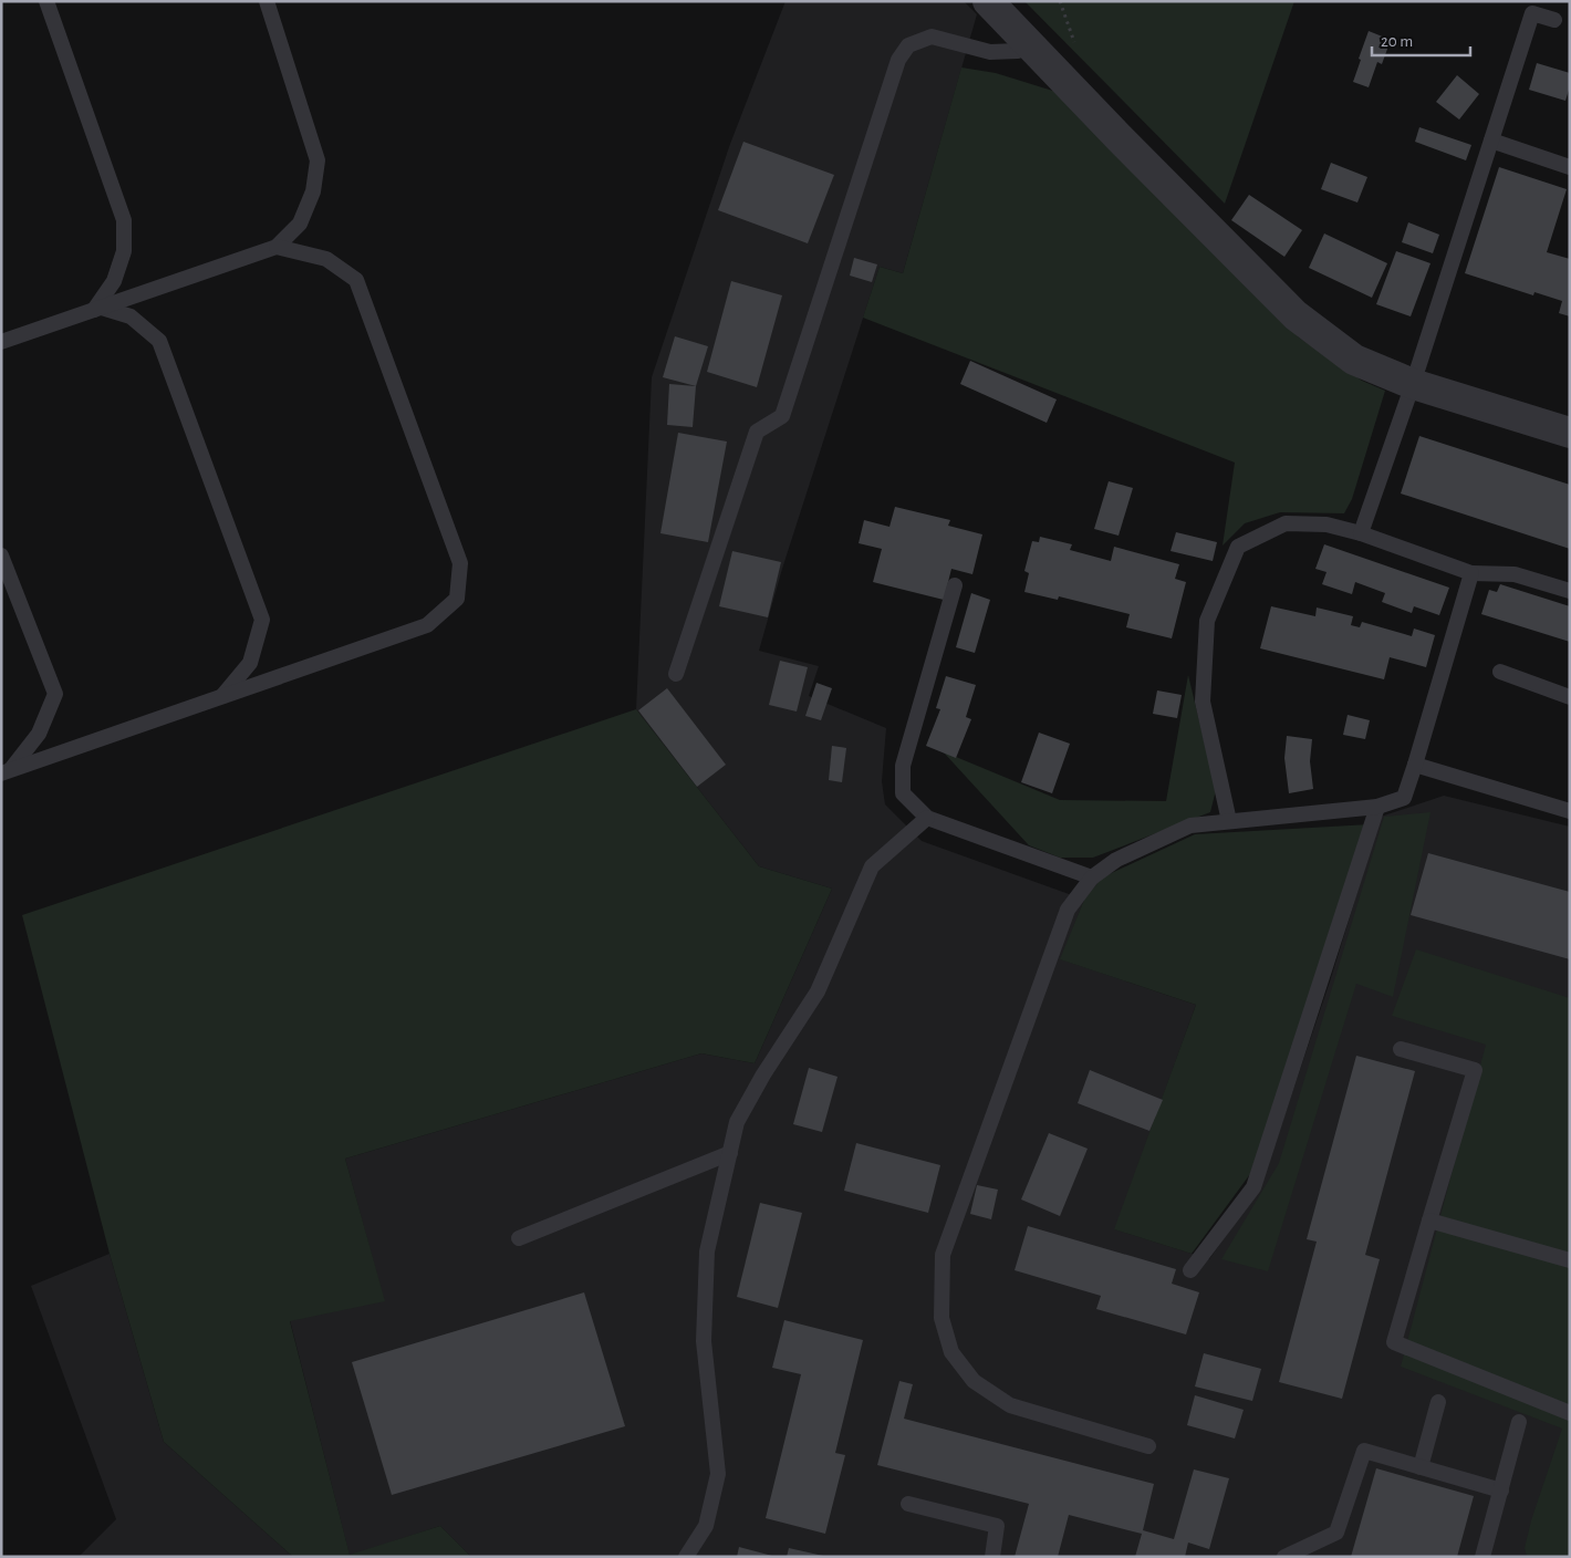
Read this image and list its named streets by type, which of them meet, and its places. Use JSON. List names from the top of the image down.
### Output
{
  "scale_bar": "20 m"
}
